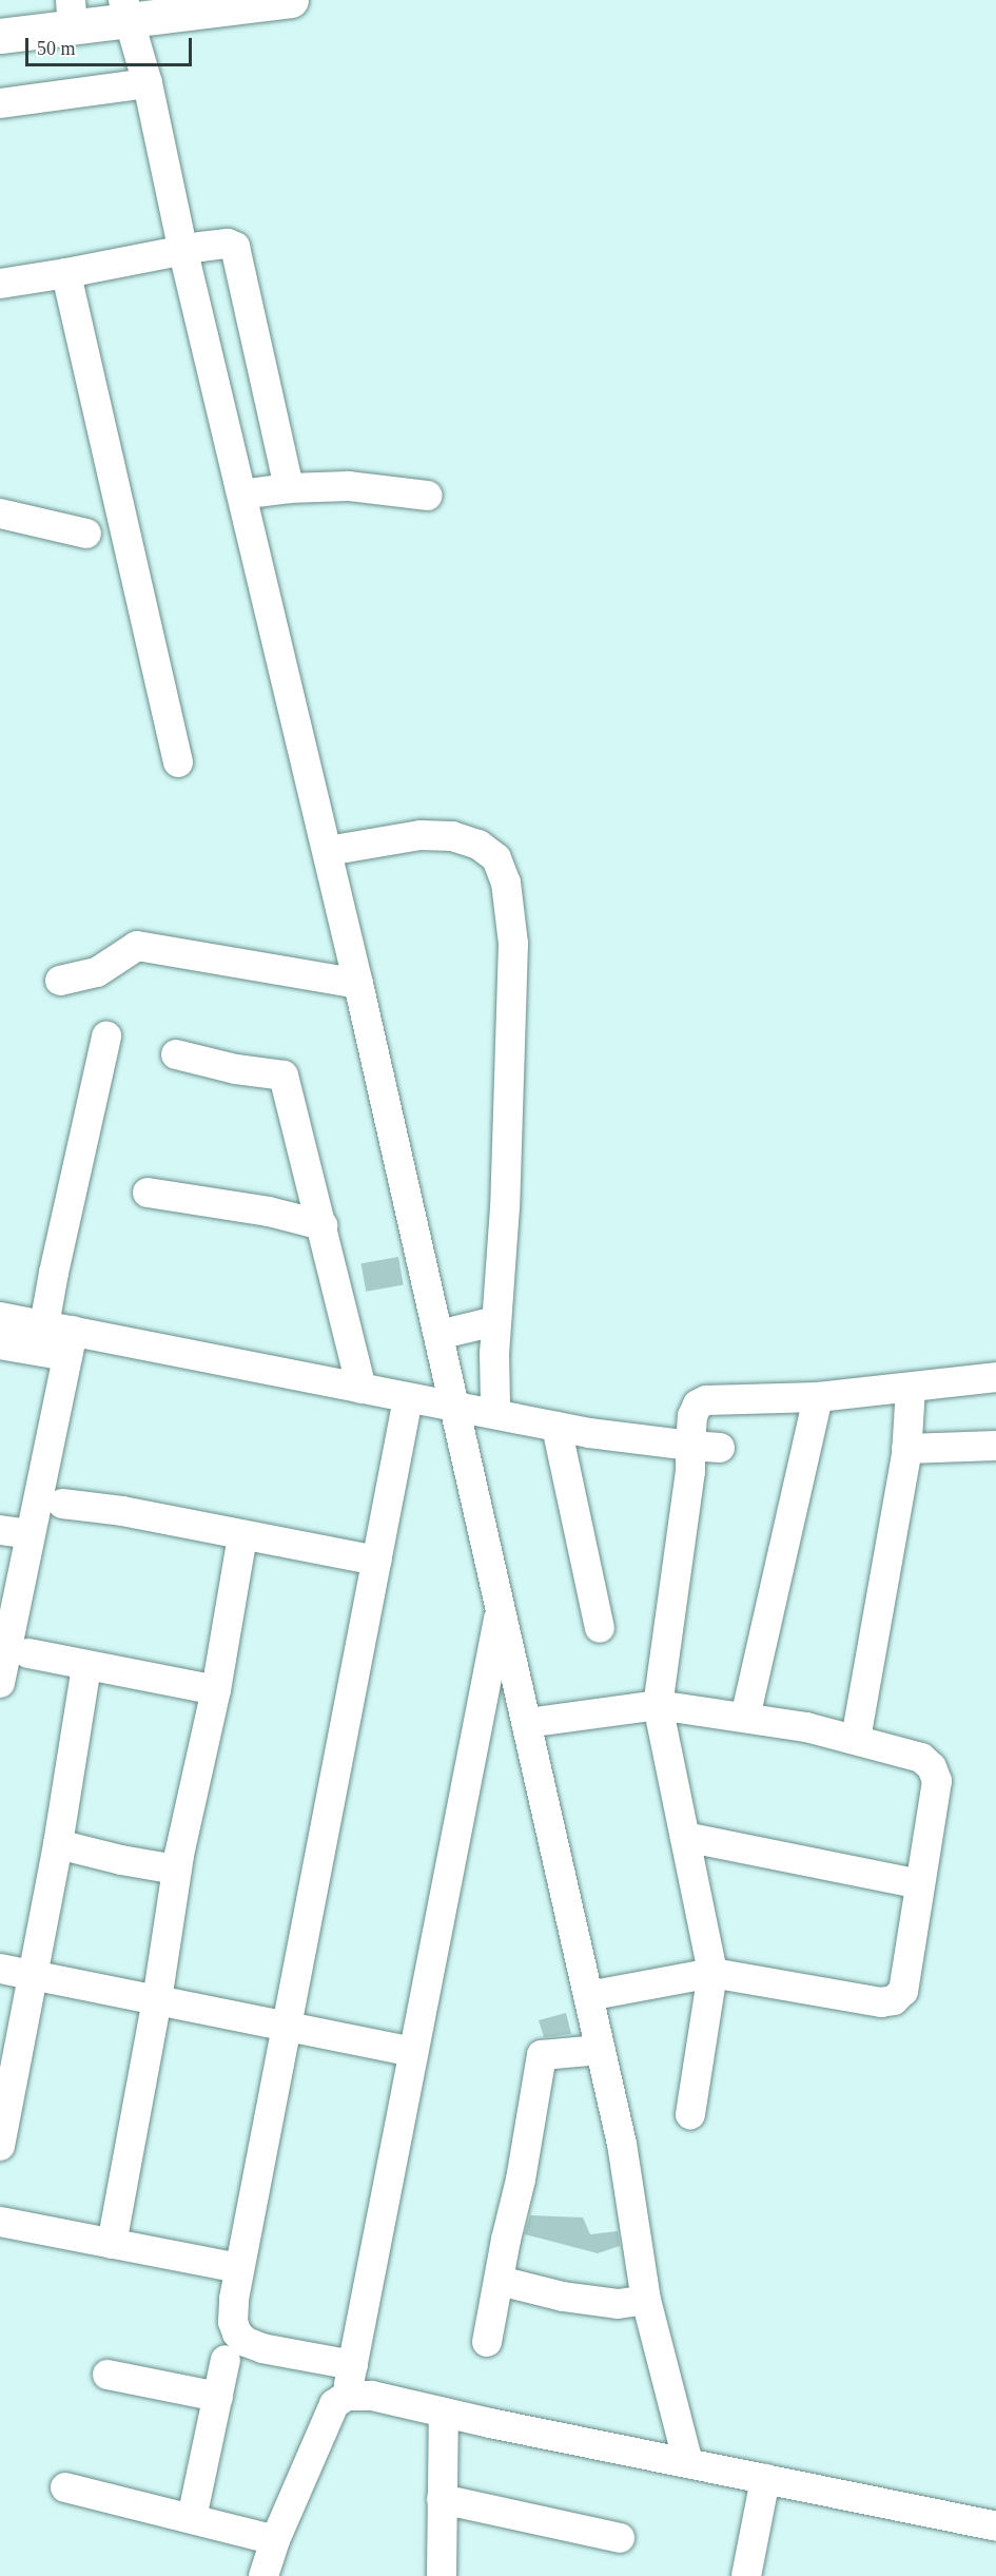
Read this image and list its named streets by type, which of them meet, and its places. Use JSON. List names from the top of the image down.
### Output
{
  "scale_bar": "50 m"
}
